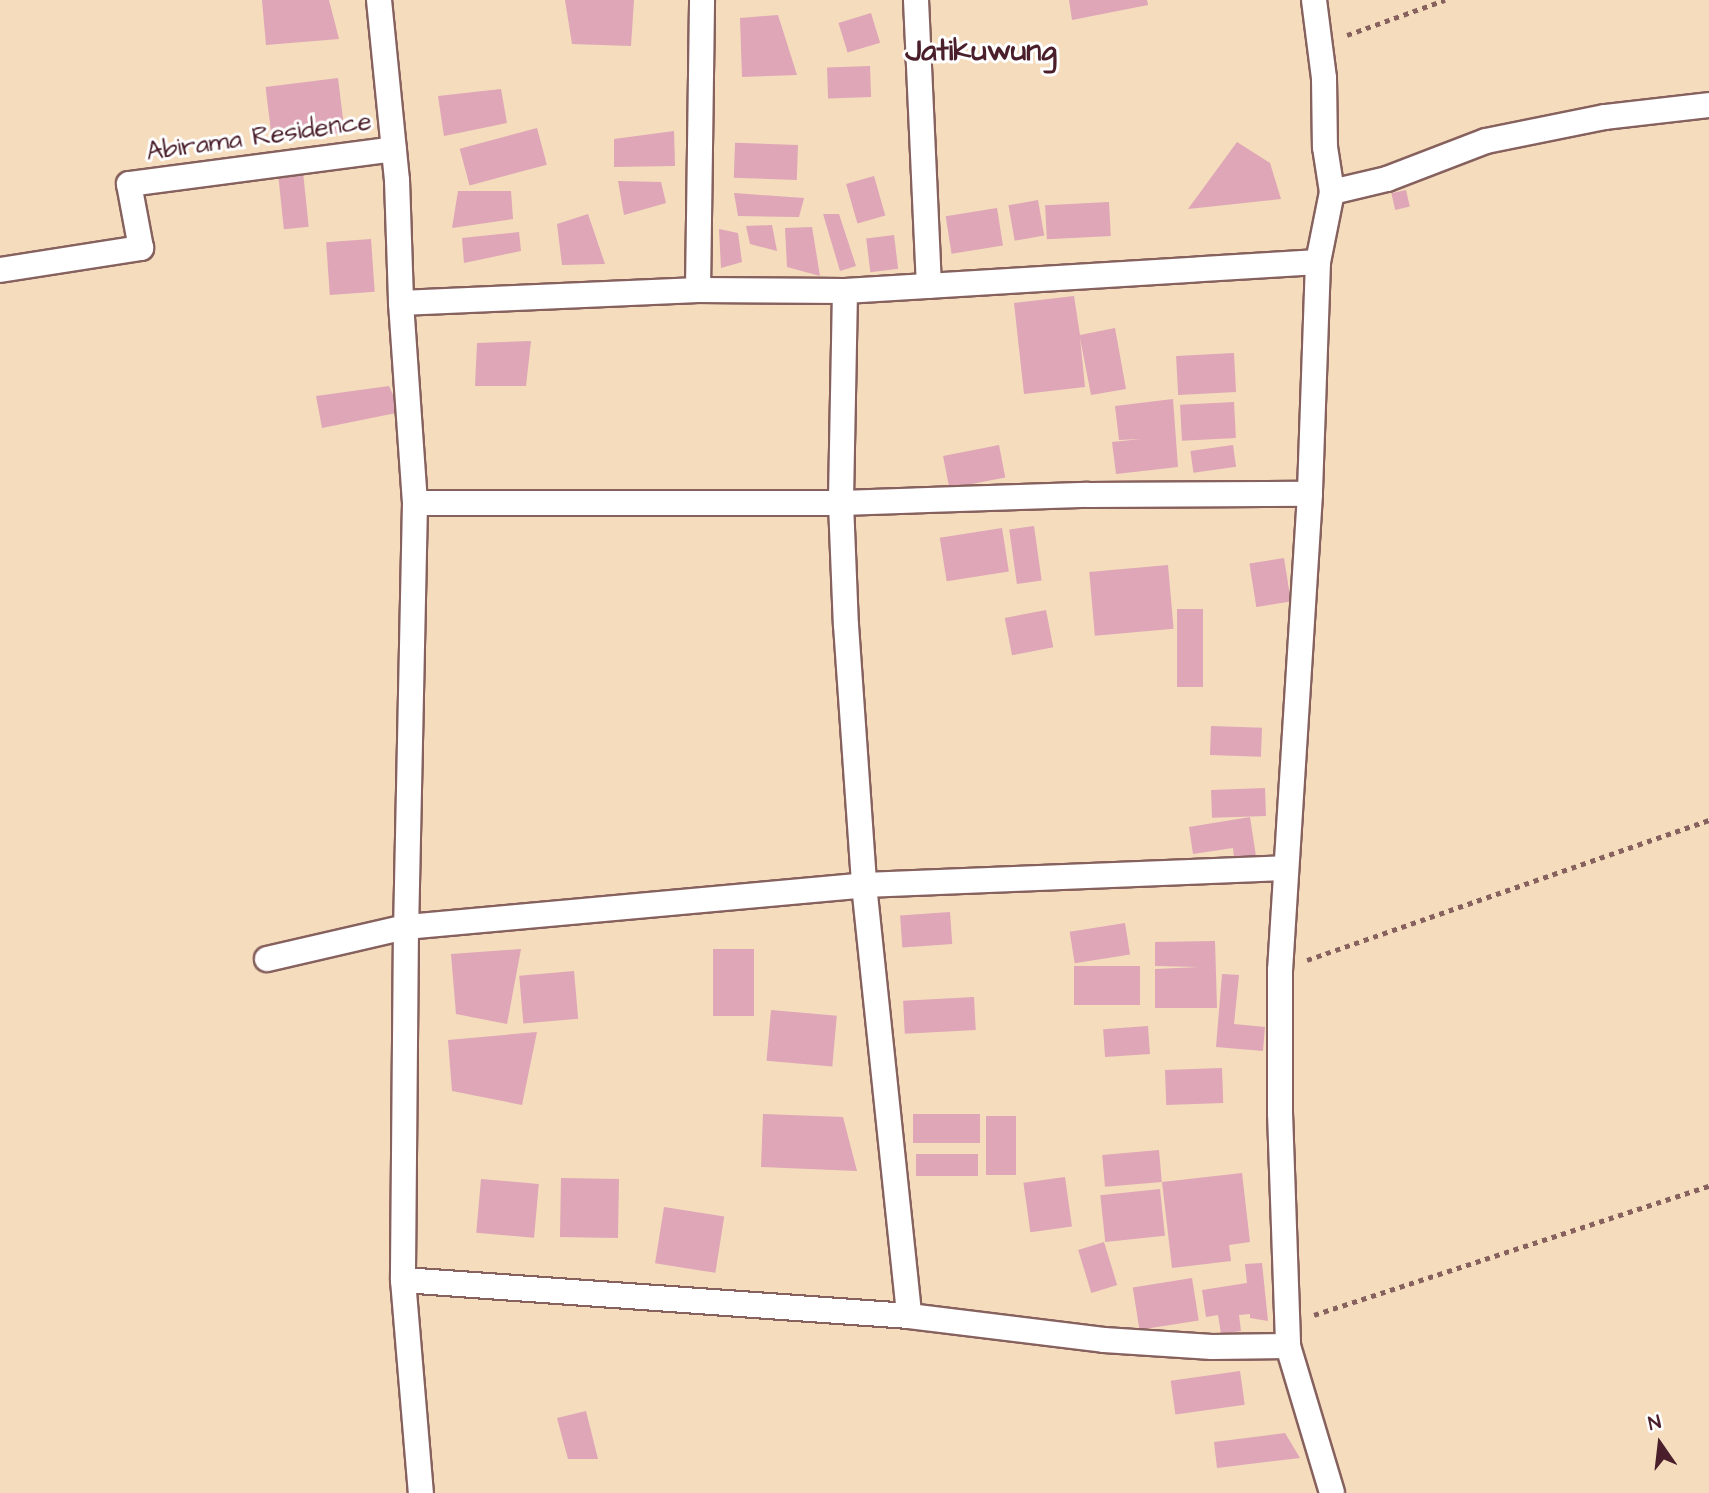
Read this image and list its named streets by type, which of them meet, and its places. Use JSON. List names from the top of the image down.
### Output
{
  "streets": {
    "street": ["Abirama Residence"]
  },
  "districts": ["Jatikuwung"],
  "north": "top"
}
